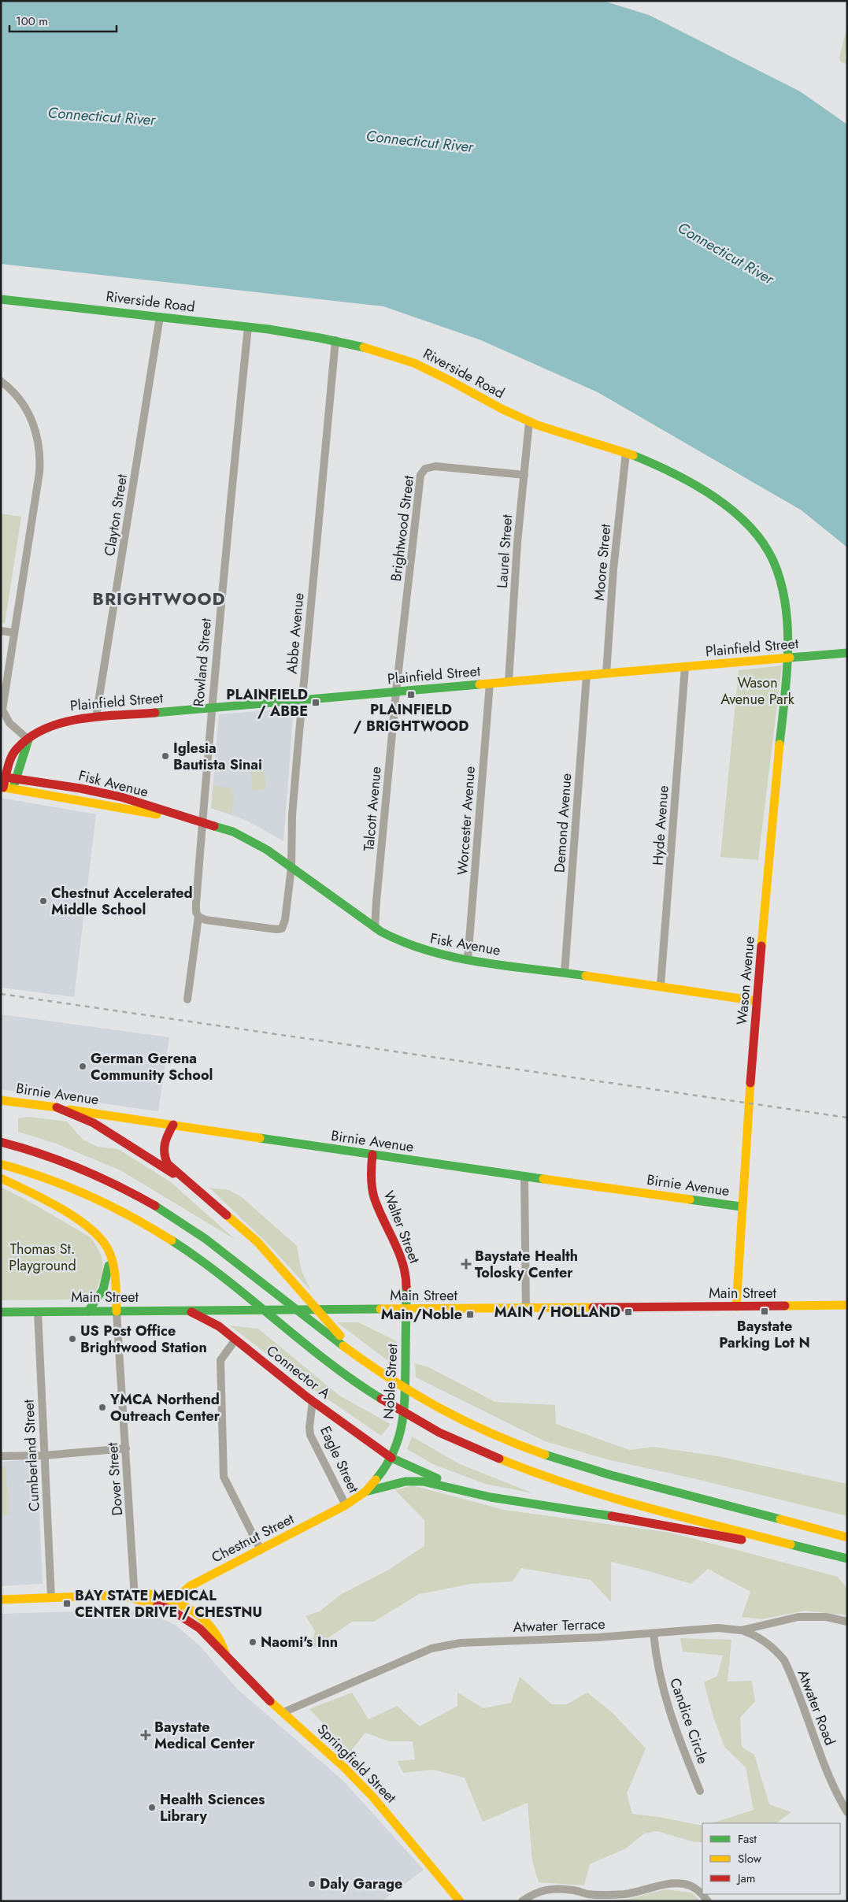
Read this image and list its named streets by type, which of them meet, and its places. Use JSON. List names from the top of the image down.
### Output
{
  "streets": {
    "main road": [
      "Riverside Road",
      "Plainfield Street",
      "Fisk Avenue",
      "Wason Avenue",
      "Birnie Avenue",
      "Walter Street",
      "Main Street",
      "Connector A",
      "Noble Street",
      "Chestnut Street",
      "Springfield Street"
    ],
    "street": [
      "Clayton Street",
      "Brightwood Street",
      "Laurel Street",
      "Moore Street",
      "Abbe Avenue",
      "Rowland Street",
      "Talcott Avenue",
      "Worcester Avenue",
      "Demond Avenue",
      "Hyde Avenue",
      "Cumberland Street",
      "Eagle Street",
      "Dover Street",
      "Atwater Terrace",
      "Atwater Road",
      "Candice Circle"
    ]
  },
  "crossings": [
    ["Riverside Road", "Clayton Street"],
    ["Riverside Road", "Laurel Street"],
    ["Riverside Road", "Moore Street"],
    ["Riverside Road", "Abbe Avenue"],
    ["Riverside Road", "Plainfield Street"],
    ["Riverside Road", "Rowland Street"],
    ["Riverside Road", "Wason Avenue"],
    ["Clayton Street", "Plainfield Street"],
    ["Brightwood Street", "Laurel Street"],
    ["Brightwood Street", "Plainfield Street"],
    ["Brightwood Street", "Talcott Avenue"],
    ["Laurel Street", "Plainfield Street"],
    ["Moore Street", "Plainfield Street"],
    ["Abbe Avenue", "Plainfield Street"],
    ["Abbe Avenue", "Rowland Street"],
    ["Abbe Avenue", "Fisk Avenue"],
    ["Plainfield Street", "Rowland Street"],
    ["Plainfield Street", "Fisk Avenue"],
    ["Plainfield Street", "Talcott Avenue"],
    ["Plainfield Street", "Worcester Avenue"],
    ["Plainfield Street", "Demond Avenue"],
    ["Plainfield Street", "Hyde Avenue"],
    ["Plainfield Street", "Wason Avenue"],
    ["Rowland Street", "Fisk Avenue"],
    ["Fisk Avenue", "Talcott Avenue"],
    ["Fisk Avenue", "Worcester Avenue"],
    ["Fisk Avenue", "Demond Avenue"],
    ["Fisk Avenue", "Hyde Avenue"],
    ["Fisk Avenue", "Wason Avenue"],
    ["Wason Avenue", "Birnie Avenue"],
    ["Wason Avenue", "Main Street"],
    ["Birnie Avenue", "Walter Street"],
    ["Walter Street", "Main Street"],
    ["Walter Street", "Noble Street"],
    ["Main Street", "Connector A"],
    ["Main Street", "Noble Street"],
    ["Main Street", "Cumberland Street"],
    ["Main Street", "Dover Street"],
    ["Connector A", "Noble Street"],
    ["Connector A", "Eagle Street"],
    ["Noble Street", "Eagle Street"],
    ["Noble Street", "Chestnut Street"],
    ["Eagle Street", "Chestnut Street"],
    ["Chestnut Street", "Springfield Street"],
    ["Atwater Terrace", "Atwater Road"],
    ["Atwater Terrace", "Candice Circle"],
    ["Atwater Terrace", "Springfield Street"]
  ],
  "districts": ["BRIGHTWOOD"],
  "water": ["Connecticut River"],
  "parks": ["Wason Avenue Park", "Thomas St. Playground"],
  "places": {
    "transit": [
      "PLAINFIELD / BRIGHTWOOD",
      "PLAINFIELD / ABBE",
      "Baystate Parking Lot N",
      "MAIN / HOLLAND",
      "Main/Noble",
      "BAY STATE MEDICAL CENTER DRIVE / CHESTNU"
    ],
    "other": [
      "Iglesia Bautista Sinai",
      "Chestnut Accelerated Middle School",
      "German Gerena Community School",
      "US Post Office Brightwood Station",
      "YMCA Northend Outreach Center",
      "Naomi's Inn",
      "Health Sciences Library",
      "Daly Garage"
    ],
    "health": ["Baystate Health Tolosky Center", "Baystate Medical Center"]
  },
  "legend": ["Fast", "Slow", "Jam"],
  "scale_bar": "100 m"
}
